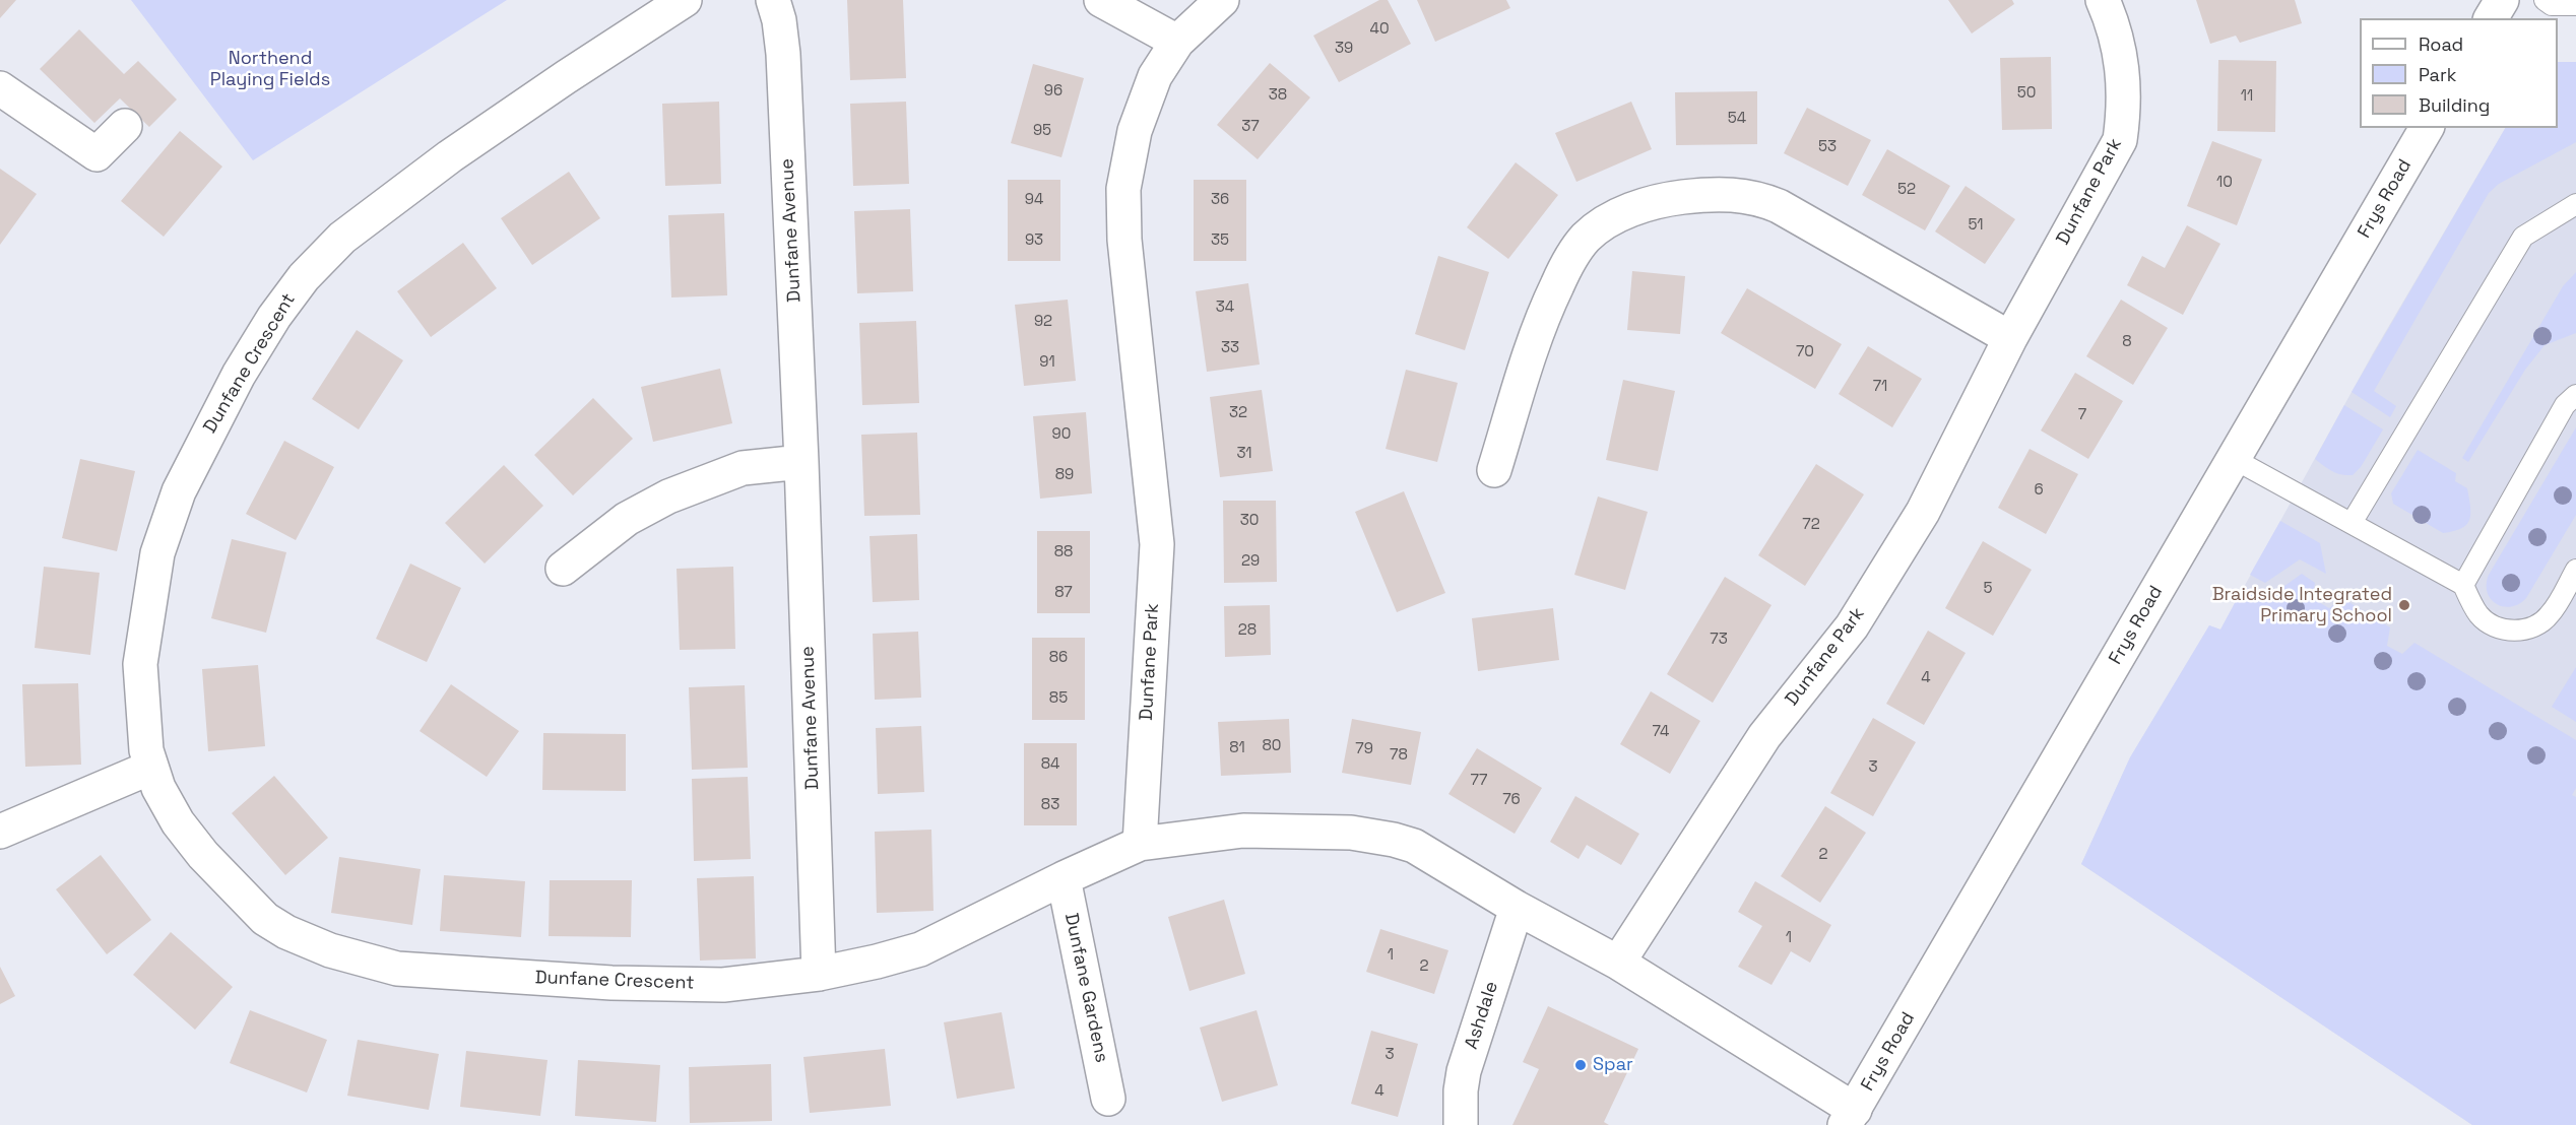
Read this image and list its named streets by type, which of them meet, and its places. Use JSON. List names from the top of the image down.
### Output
{
  "streets": {
    "street": [
      "Dunfane Park",
      "Frys Road",
      "Dunfane Avenue",
      "Dunfane Crescent",
      "Dunfane Gardens",
      "Ashdale"
    ]
  },
  "crossings": [
    ["Dunfane Park", "Dunfane Crescent"],
    ["Dunfane Avenue", "Dunfane Crescent"],
    ["Dunfane Crescent", "Dunfane Gardens"]
  ],
  "parks": ["Northend Playing Fields"],
  "places": ["Braidside Integrated Primary School", "Spar"],
  "house_numbers": [
    "40",
    "39",
    "96",
    "50",
    "38",
    "11",
    "54",
    "37",
    "95",
    "53",
    "10",
    "52",
    "94",
    "36",
    "51",
    "93",
    "35",
    "34",
    "92",
    "8",
    "33",
    "70",
    "91",
    "71",
    "32",
    "7",
    "90",
    "31",
    "89",
    "6",
    "30",
    "72",
    "88",
    "29",
    "5",
    "87",
    "28",
    "73",
    "86",
    "4",
    "85",
    "74",
    "80",
    "81",
    "79",
    "78",
    "84",
    "3",
    "77",
    "76",
    "83",
    "2",
    "1",
    "1",
    "2",
    "3",
    "4"
  ],
  "legend": ["Road", "Park", "Building"]
}
